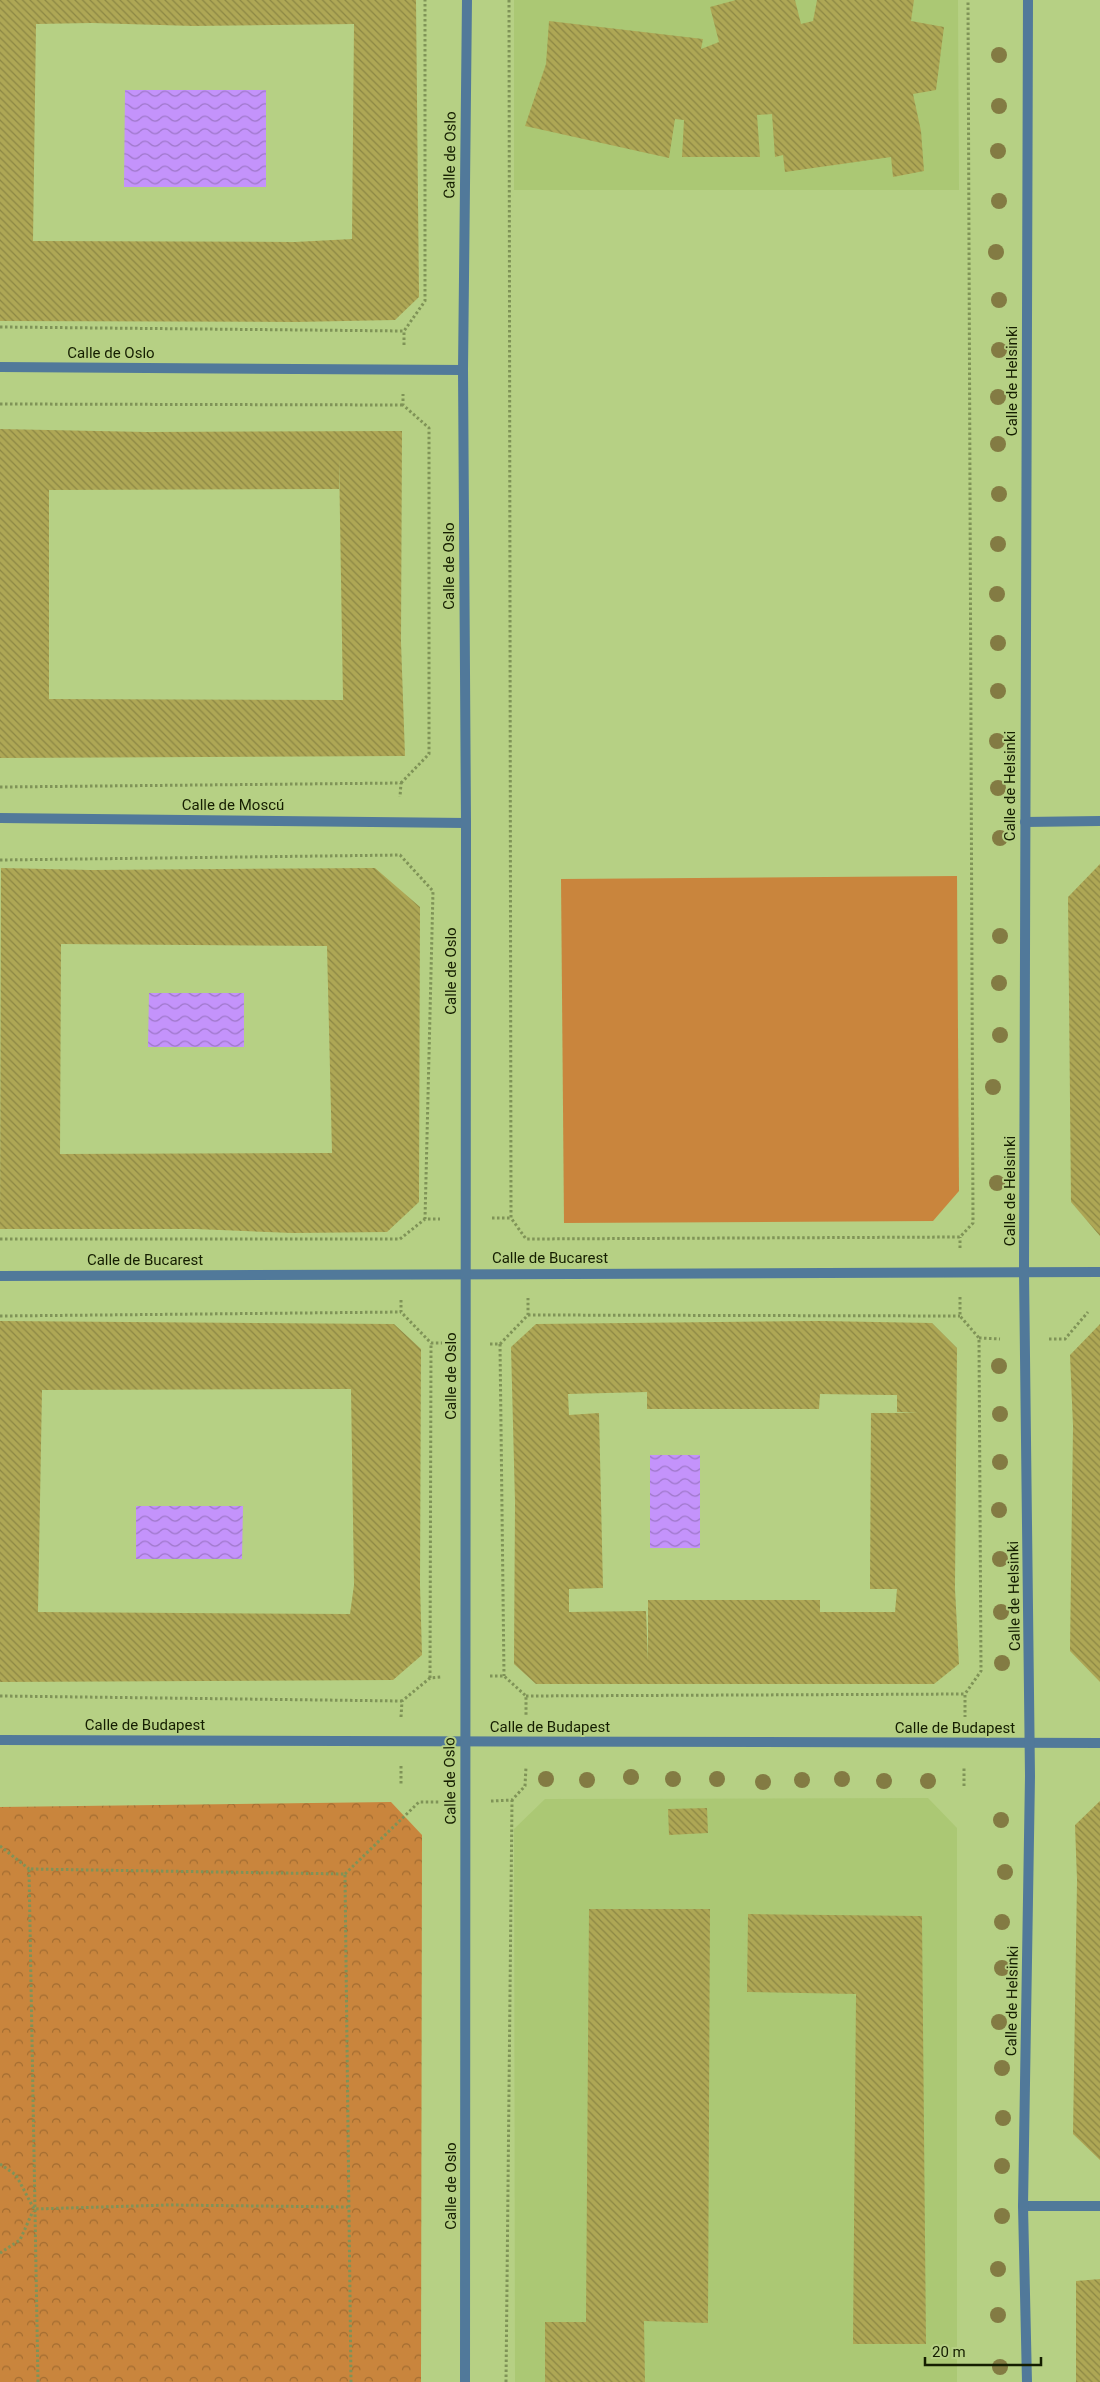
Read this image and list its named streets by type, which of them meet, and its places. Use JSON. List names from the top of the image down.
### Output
{
  "streets": {
    "street": [
      "Calle de Oslo",
      "Calle de Helsinki",
      "Calle de Moscú",
      "Calle de Bucarest",
      "Calle de Budapest"
    ]
  },
  "crossings": [
    ["Calle de Oslo", "Calle de Moscú"],
    ["Calle de Oslo", "Calle de Bucarest"],
    ["Calle de Oslo", "Calle de Budapest"],
    ["Calle de Helsinki", "Calle de Bucarest"],
    ["Calle de Helsinki", "Calle de Budapest"]
  ],
  "scale_bar": "20 m"
}
